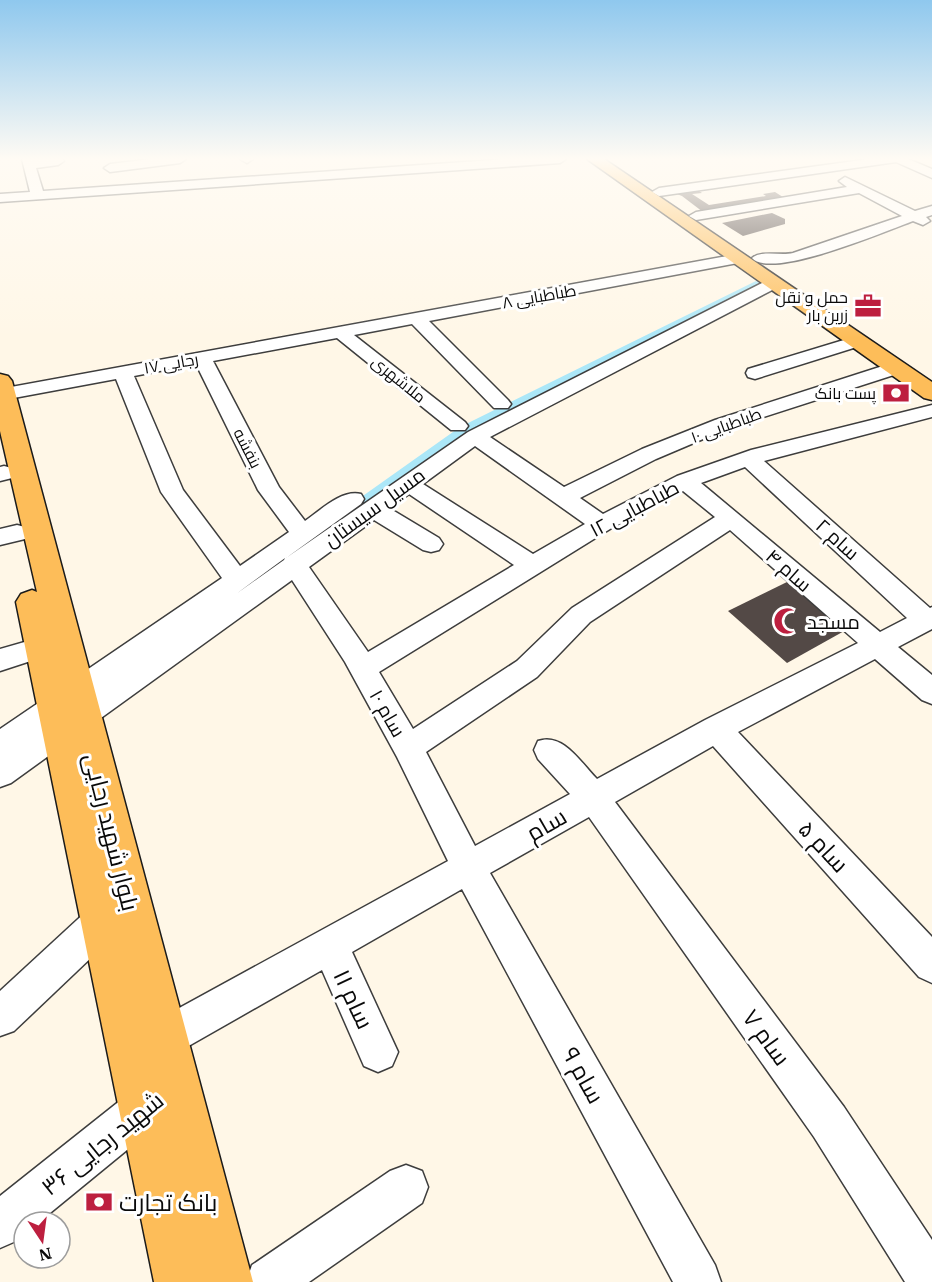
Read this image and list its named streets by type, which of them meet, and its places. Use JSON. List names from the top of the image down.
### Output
{
  "streets": {
    "main road": ["بلوار شهید رجایی"],
    "street": [
      "طباطبایی ۸",
      "رجایی ۱۷",
      "ملاشهری",
      "طباطبایی ۱۰",
      "بنفشه",
      "مسیل سیستان",
      "طباطبایی ۱۲",
      "سام ۲",
      "سام ۴",
      "سام ۱۰",
      "سام",
      "سام ۵",
      "سام ۱۱",
      "سام ۷",
      "سام ۹",
      "شهید رجایی ۳۶"
    ]
  },
  "crossings": [
    ["طباطبایی ۸", "رجایی ۱۷"],
    ["طباطبایی ۸", "ملاشهری"],
    ["رجایی ۱۷", "ملاشهری"],
    ["رجایی ۱۷", "بنفشه"],
    ["رجایی ۱۷", "بلوار شهید رجایی"],
    ["ملاشهری", "طباطبایی ۱۰"],
    ["ملاشهری", "مسیل سیستان"],
    ["ملاشهری", "طباطبایی ۱۲"],
    ["بنفشه", "مسیل سیستان"],
    ["مسیل سیستان", "سام ۱۰"],
    ["مسیل سیستان", "بلوار شهید رجایی"],
    ["طباطبایی ۱۲", "سام ۲"],
    ["طباطبایی ۱۲", "سام ۴"],
    ["طباطبایی ۱۲", "سام ۱۰"],
    ["سام ۲", "سام"],
    ["سام ۴", "سام"],
    ["سام ۱۰", "سام"],
    ["سام ۱۰", "سام ۹"],
    ["سام", "بلوار شهید رجایی"],
    ["سام", "سام ۵"],
    ["سام", "سام ۱۱"],
    ["سام", "سام ۷"],
    ["سام", "سام ۹"],
    ["بلوار شهید رجایی", "شهید رجایی ۳۶"]
  ],
  "places": {
    "office": ["حمل و نقل زرین بار"],
    "bank": ["پست بانک", "بانک تجارت"],
    "mosque": ["مسجد"]
  },
  "north": "bottom"
}
